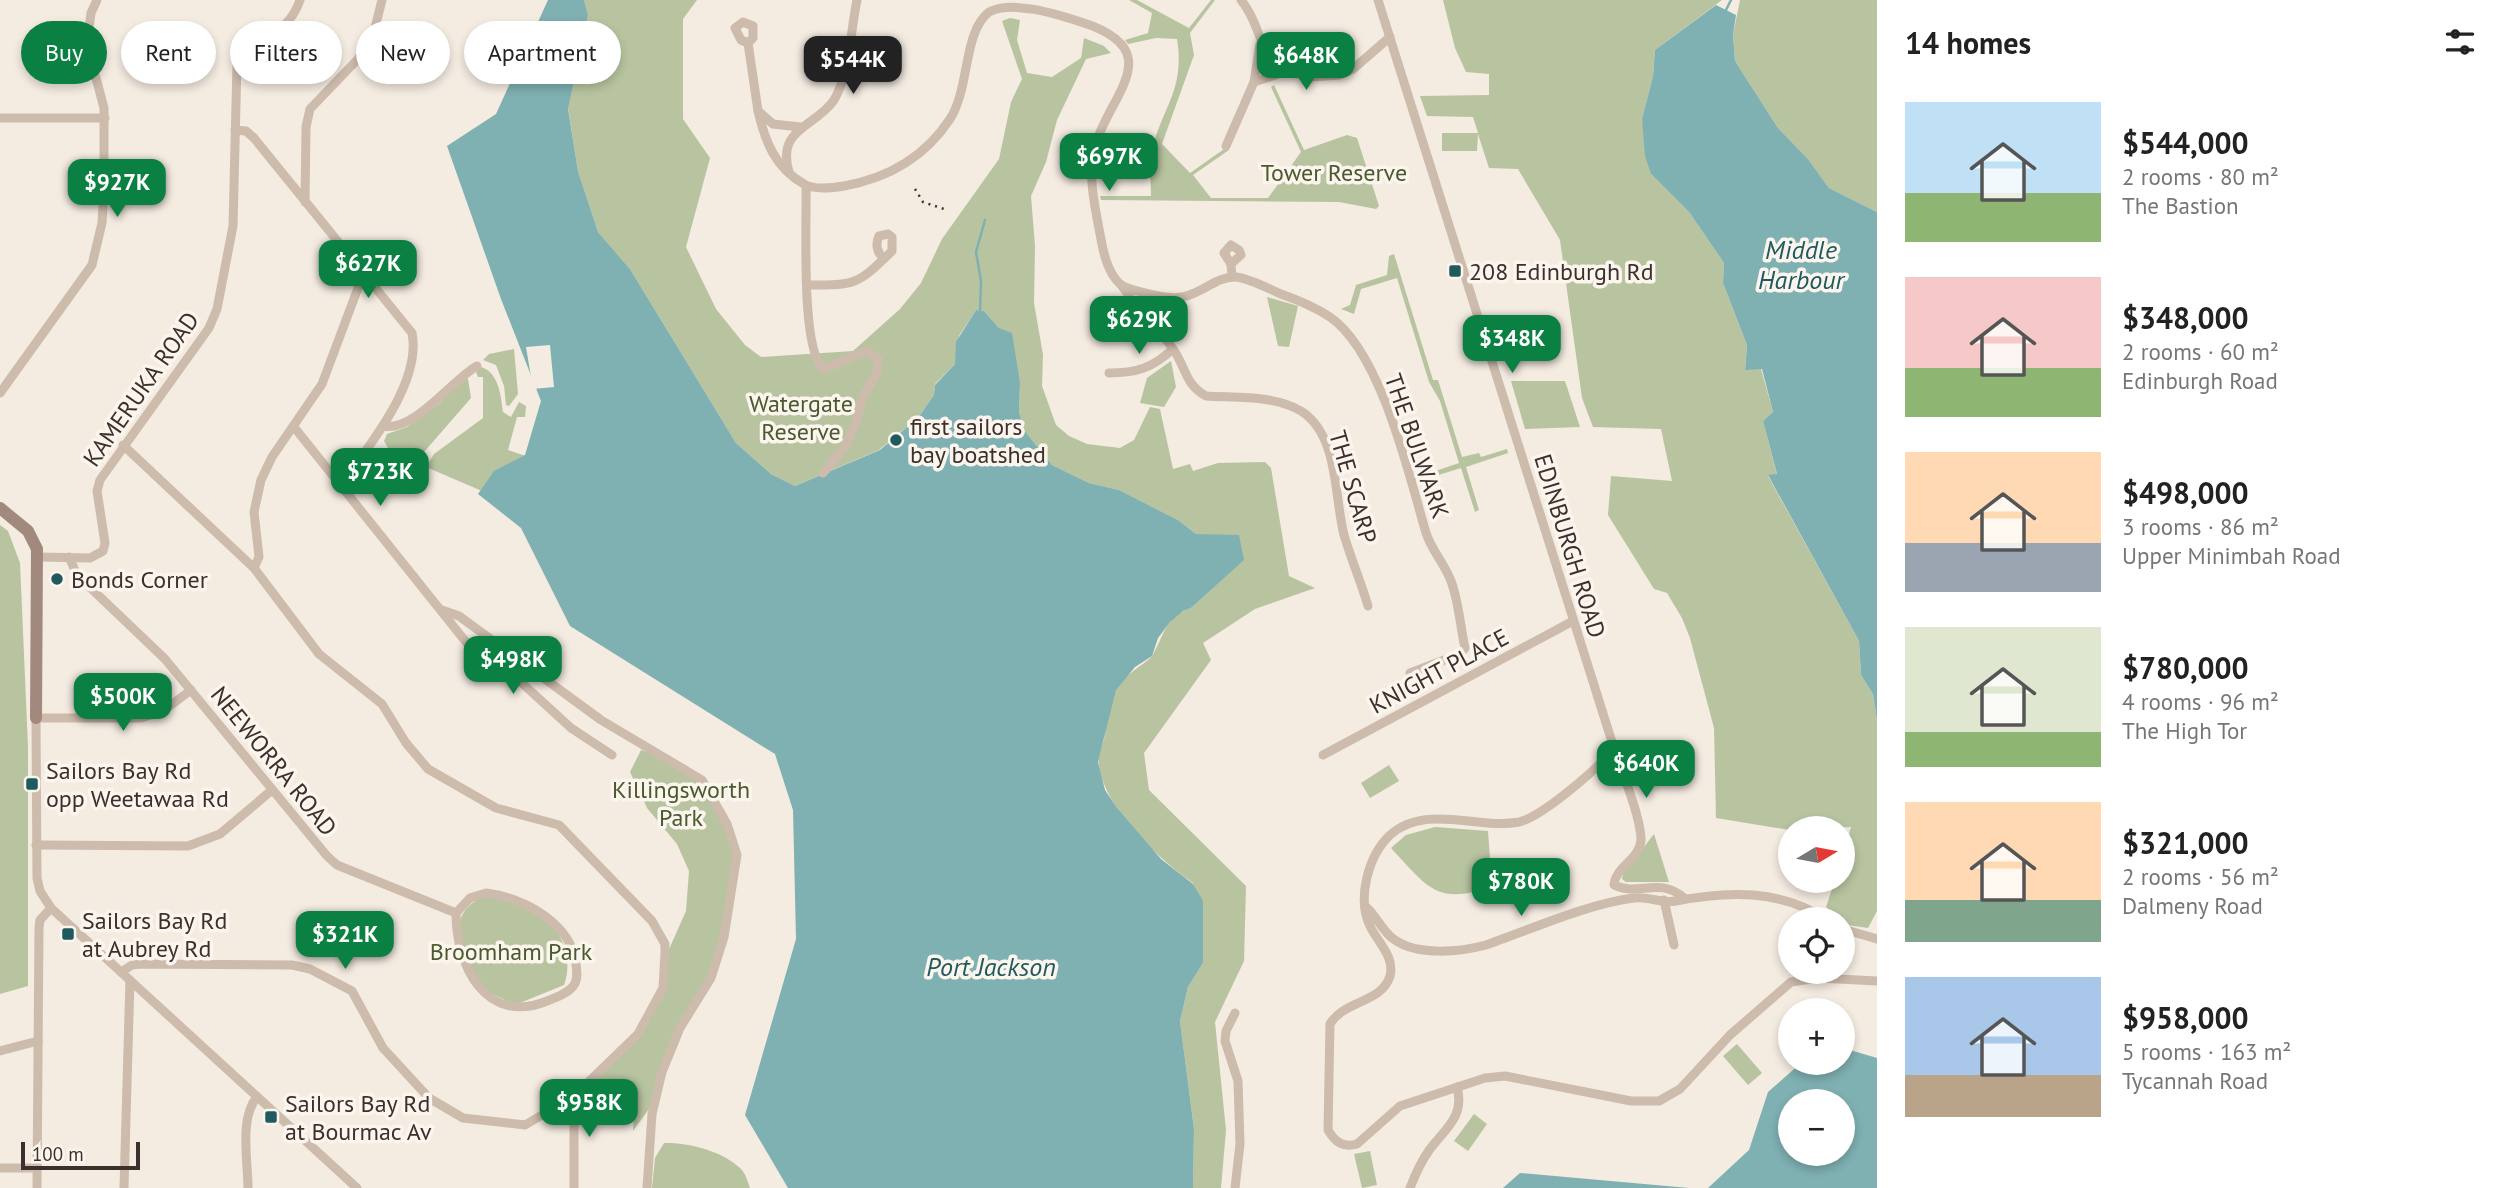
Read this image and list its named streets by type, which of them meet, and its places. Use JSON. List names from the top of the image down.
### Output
{
  "streets": {
    "street": [
      "KAMERUKA ROAD",
      "THE BULWARK",
      "THE SCARP",
      "EDINBURGH ROAD",
      "KNIGHT PLACE",
      "NEEWORRA ROAD"
    ]
  },
  "crossings": [
    ["KAMERUKA ROAD", "NEEWORRA ROAD"],
    ["EDINBURGH ROAD", "KNIGHT PLACE"]
  ],
  "water": ["Middle Harbour", "Port Jackson"],
  "parks": [
    "Tower Reserve",
    "Watergate Reserve",
    "Killingsworth Park",
    "Broomham Park"
  ],
  "places": {
    "transit": [
      "208 Edinburgh Rd",
      "Sailors Bay Rd opp Weetawaa Rd",
      "Sailors Bay Rd at Aubrey Rd",
      "Sailors Bay Rd at Bourmac Av"
    ],
    "other": ["first sailors bay boatshed", "Bonds Corner"]
  },
  "scale_bar": "100 m",
  "north": "right",
  "page": {
    "heading": "14 homes",
    "chip": [
      "Buy",
      "Rent",
      "Filters",
      "New",
      "Apartment"
    ],
    "price": [
      "$648K",
      "$544K",
      "$697K",
      "$927K",
      "$627K",
      "$629K",
      "$348K",
      "$723K",
      "$498K",
      "$500K",
      "$640K",
      "$780K",
      "$321K",
      "$958K"
    ],
    "list": [
      {
        "name": "$544,000",
        "note": "2 rooms · 80 m² · The Bastion"
      },
      {
        "name": "$348,000",
        "note": "2 rooms · 60 m² · Edinburgh Road"
      },
      {
        "name": "$498,000",
        "note": "3 rooms · 86 m² · Upper Minimbah Road"
      },
      {
        "name": "$780,000",
        "note": "4 rooms · 96 m² · The High Tor"
      },
      {
        "name": "$321,000",
        "note": "2 rooms · 56 m² · Dalmeny Road"
      },
      {
        "name": "$958,000",
        "note": "5 rooms · 163 m² · Tycannah Road"
      }
    ],
    "map_buttons": ["+", "−"],
    "scale": "100 m"
  }
}
